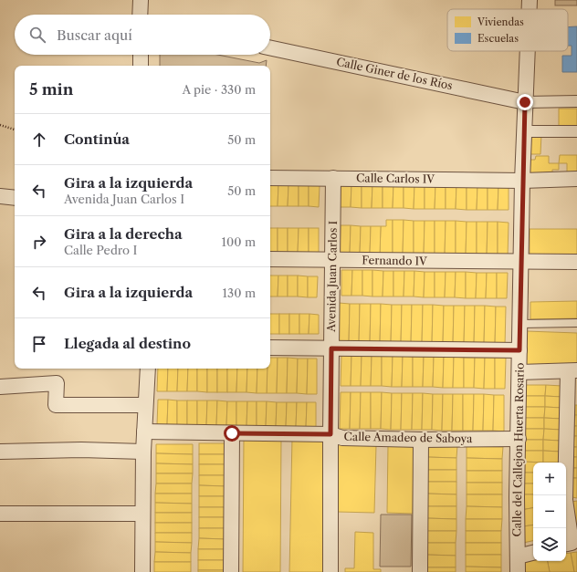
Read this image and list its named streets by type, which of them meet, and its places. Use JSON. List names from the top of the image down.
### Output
{
  "streets": {
    "street": [
      "Calle Giner de los Ríos",
      "Calle Carlos IV",
      "Fernando IV",
      "Avenida Juan Carlos I",
      "Calle Amadeo de Saboya",
      "Calle del Callejon Huerta Rosario"
    ]
  },
  "crossings": [
    ["Calle Giner de los Ríos", "Calle del Callejon Huerta Rosario"],
    ["Calle Carlos IV", "Avenida Juan Carlos I"],
    ["Calle Carlos IV", "Calle del Callejon Huerta Rosario"],
    ["Fernando IV", "Avenida Juan Carlos I"],
    ["Fernando IV", "Calle del Callejon Huerta Rosario"],
    ["Avenida Juan Carlos I", "Calle Amadeo de Saboya"],
    ["Calle Amadeo de Saboya", "Calle del Callejon Huerta Rosario"]
  ],
  "legend": ["Viviendas", "Escuelas"],
  "page": {
    "search": "Buscar aquí",
    "heading": ["5 min", "A pie · 330 m"],
    "list": [
      ["Continúa", "50 m"],
      ["Gira a la izquierda", "Avenida Juan Carlos I", "50 m"],
      ["Gira a la derecha", "Calle Pedro I", "100 m"],
      ["Gira a la izquierda", "130 m"],
      "Llegada al destino"
    ],
    "map_buttons": ["+", "−"]
  }
}
